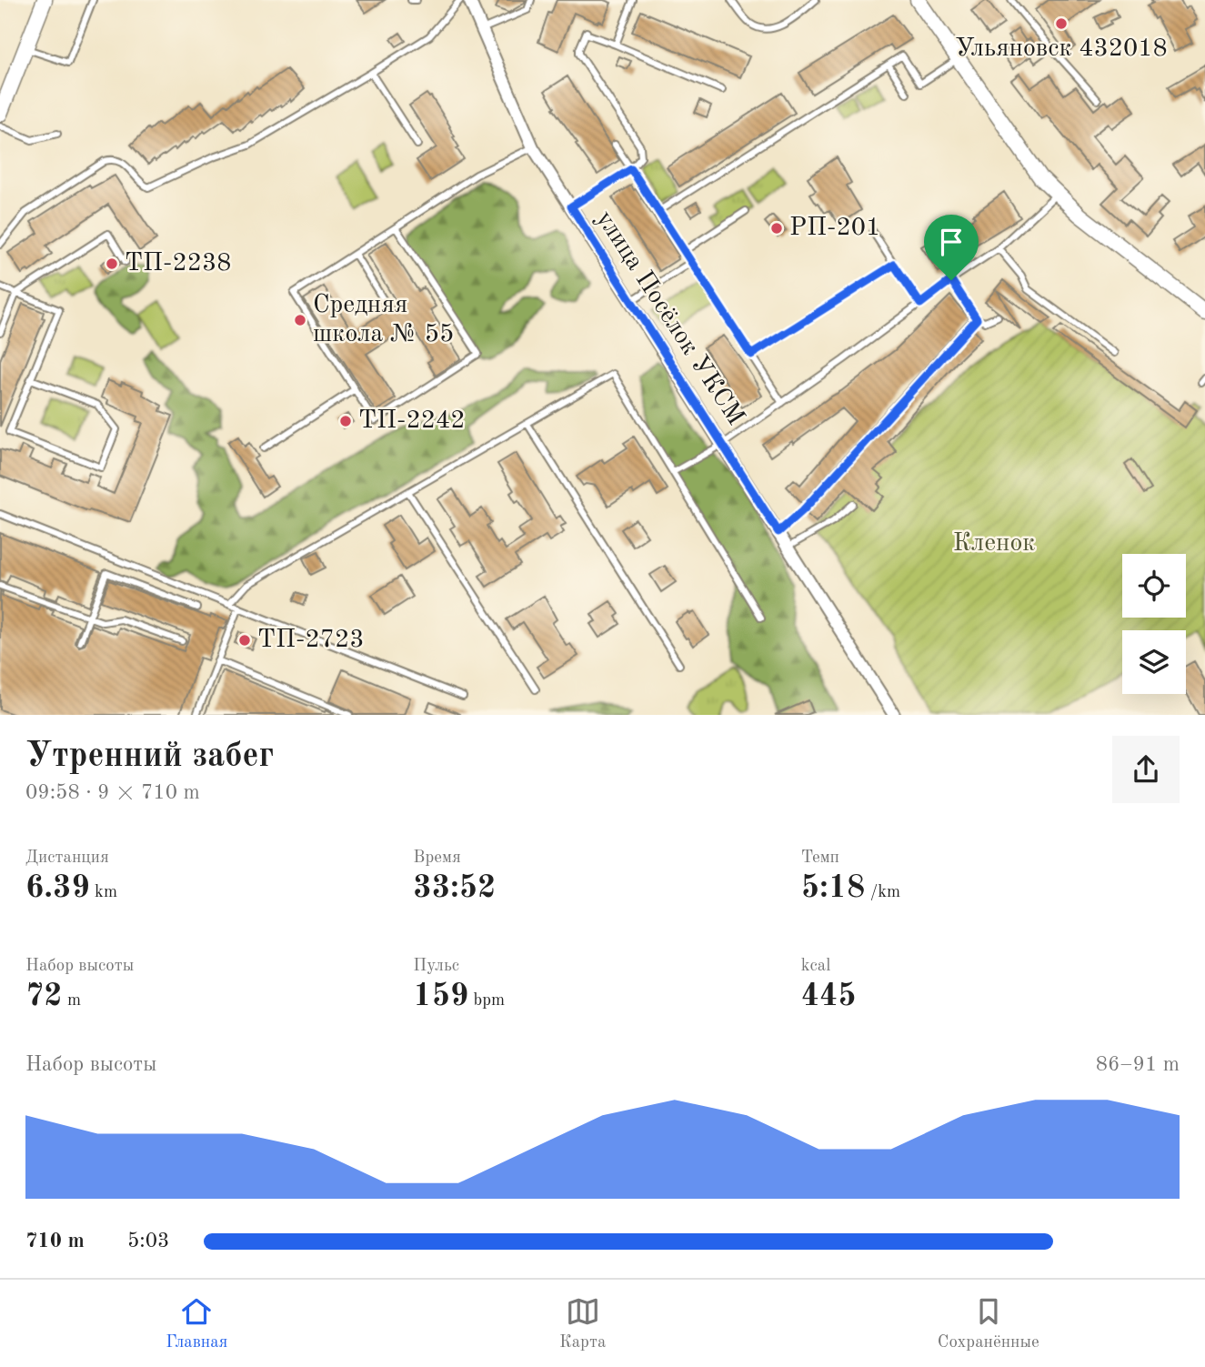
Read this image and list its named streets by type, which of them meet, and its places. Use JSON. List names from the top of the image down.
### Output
{
  "streets": {
    "street": ["улица Посёлок УКСМ"]
  },
  "parks": ["Кленок"],
  "places": [
    "Ульяновск 432018",
    "РП-201",
    "ТП-2238",
    "Средняя школа № 55",
    "ТП-2242",
    "ТП-2723"
  ],
  "page": {
    "heading": ["Утренний забег", "09:58 · 9 × 710 m"],
    "stats": [
      ["Дистанция", "6.39 km"],
      ["Время", "33:52"],
      ["Темп", "5:18 /km"],
      ["Набор высоты", "72 m"],
      ["Пульс", "159 bpm"],
      ["kcal", "445"]
    ],
    "chart": ["Набор высоты", "86–91 m"],
    "list": [
      {
        "name": "710 m",
        "note": "5:03"
      }
    ],
    "tabs": ["Главная", "Карта", "Сохранённые"]
  }
}
